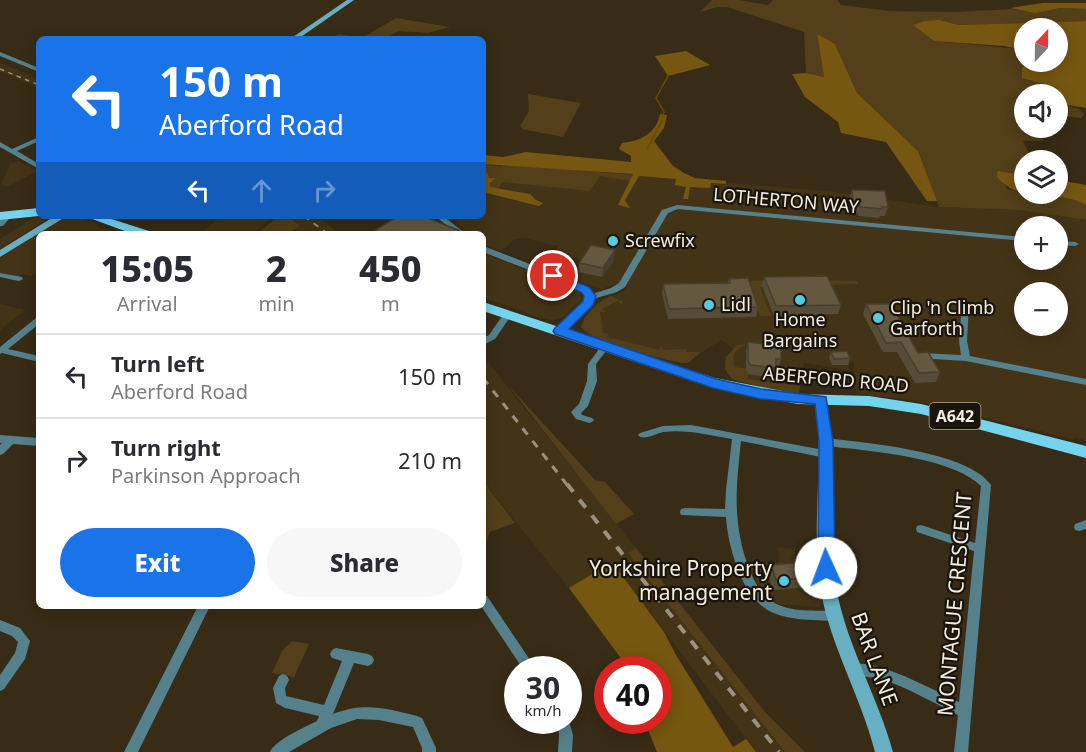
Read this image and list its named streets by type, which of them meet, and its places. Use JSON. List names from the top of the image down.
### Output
{
  "streets": {
    "main road": ["ABERFORD ROAD", "A642"],
    "street": ["LOTHERTON WAY", "MONTAGUE CRESCENT", "BAR LANE"]
  },
  "crossings": [
    ["ABERFORD ROAD", "BAR LANE"],
    ["MONTAGUE CRESCENT", "BAR LANE"]
  ],
  "places": [
    "Screwfix",
    "Home Bargains",
    "Lidl",
    "Clip 'n Climb Garforth",
    "Yorkshire Property management"
  ],
  "north": "top",
  "page": {
    "map_buttons": ["+", "−"],
    "turn": ["150 m", "Aberford Road"],
    "eta": [
      "15:05",
      "Arrival",
      "2",
      "min",
      "450",
      "m"
    ],
    "list": [
      {
        "name": "Turn left",
        "note": "Aberford Road",
        "value": "150 m"
      },
      {
        "name": "Turn right",
        "note": "Parkinson Approach",
        "value": "210 m"
      }
    ],
    "buttons": ["Exit", "Share"],
    "speed": "30 km/h",
    "limit": "40"
  }
}
